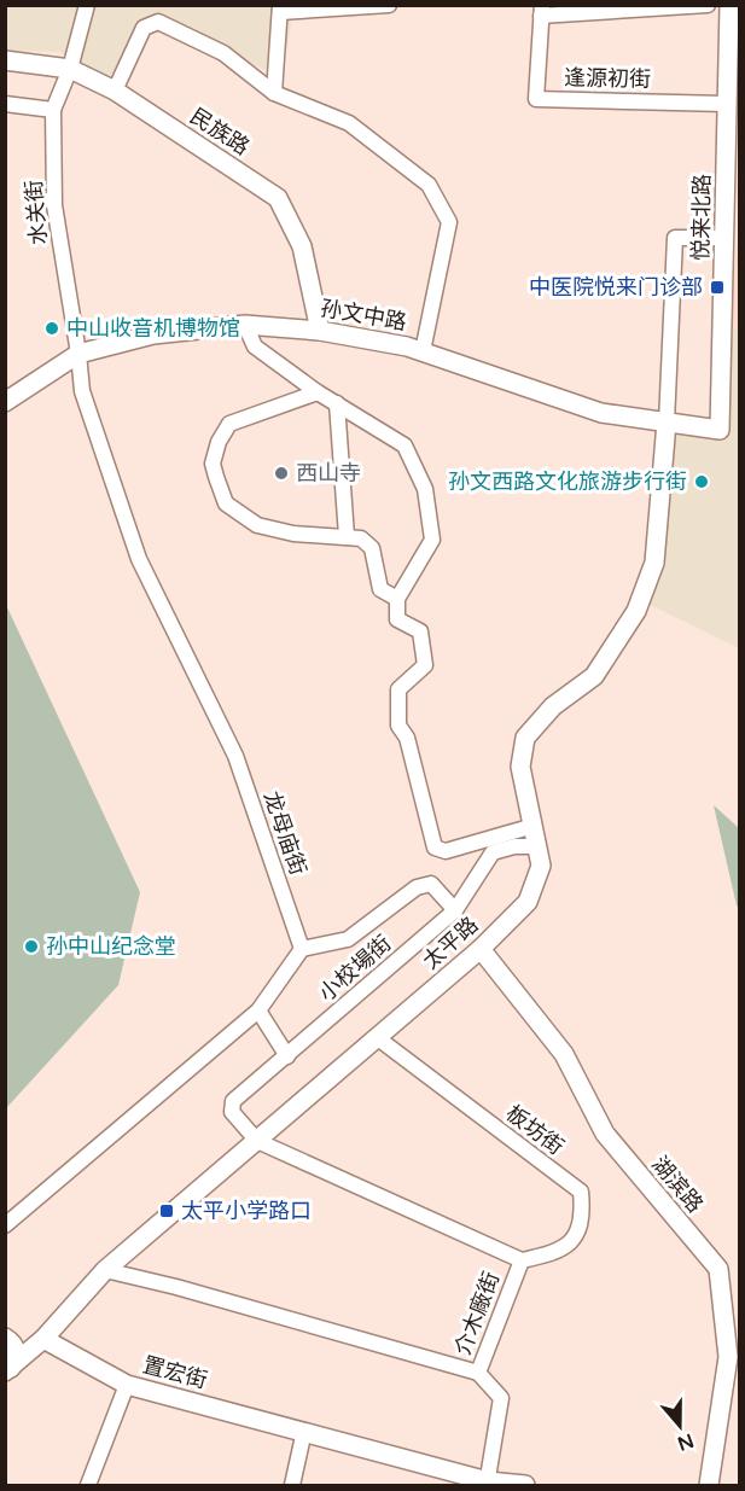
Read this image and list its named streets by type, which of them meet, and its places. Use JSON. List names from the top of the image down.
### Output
{
  "streets": {
    "street": [
      "逢源初街",
      "民族路",
      "水关街",
      "悦来北路",
      "孙文中路",
      "龙母庙街",
      "太平路",
      "小校場街",
      "板坊街",
      "湖滨路",
      "介木廠街",
      "置宏街"
    ]
  },
  "crossings": [
    ["逢源初街", "悦来北路"],
    ["民族路", "水关街"],
    ["民族路", "孙文中路"],
    ["水关街", "孙文中路"],
    ["水关街", "龙母庙街"],
    ["悦来北路", "孙文中路"],
    ["孙文中路", "龙母庙街"],
    ["孙文中路", "太平路"],
    ["太平路", "小校場街"],
    ["太平路", "板坊街"],
    ["太平路", "湖滨路"],
    ["太平路", "介木廠街"],
    ["太平路", "置宏街"],
    ["小校場街", "介木廠街"],
    ["板坊街", "介木廠街"]
  ],
  "places": {
    "transit": ["中医院悦来门诊部", "太平小学路口"],
    "other": [
      "中山收音机博物馆",
      "西山寺",
      "孙文西路文化旅游步行街",
      "孙中山纪念堂"
    ]
  },
  "north": "bottom"
}
